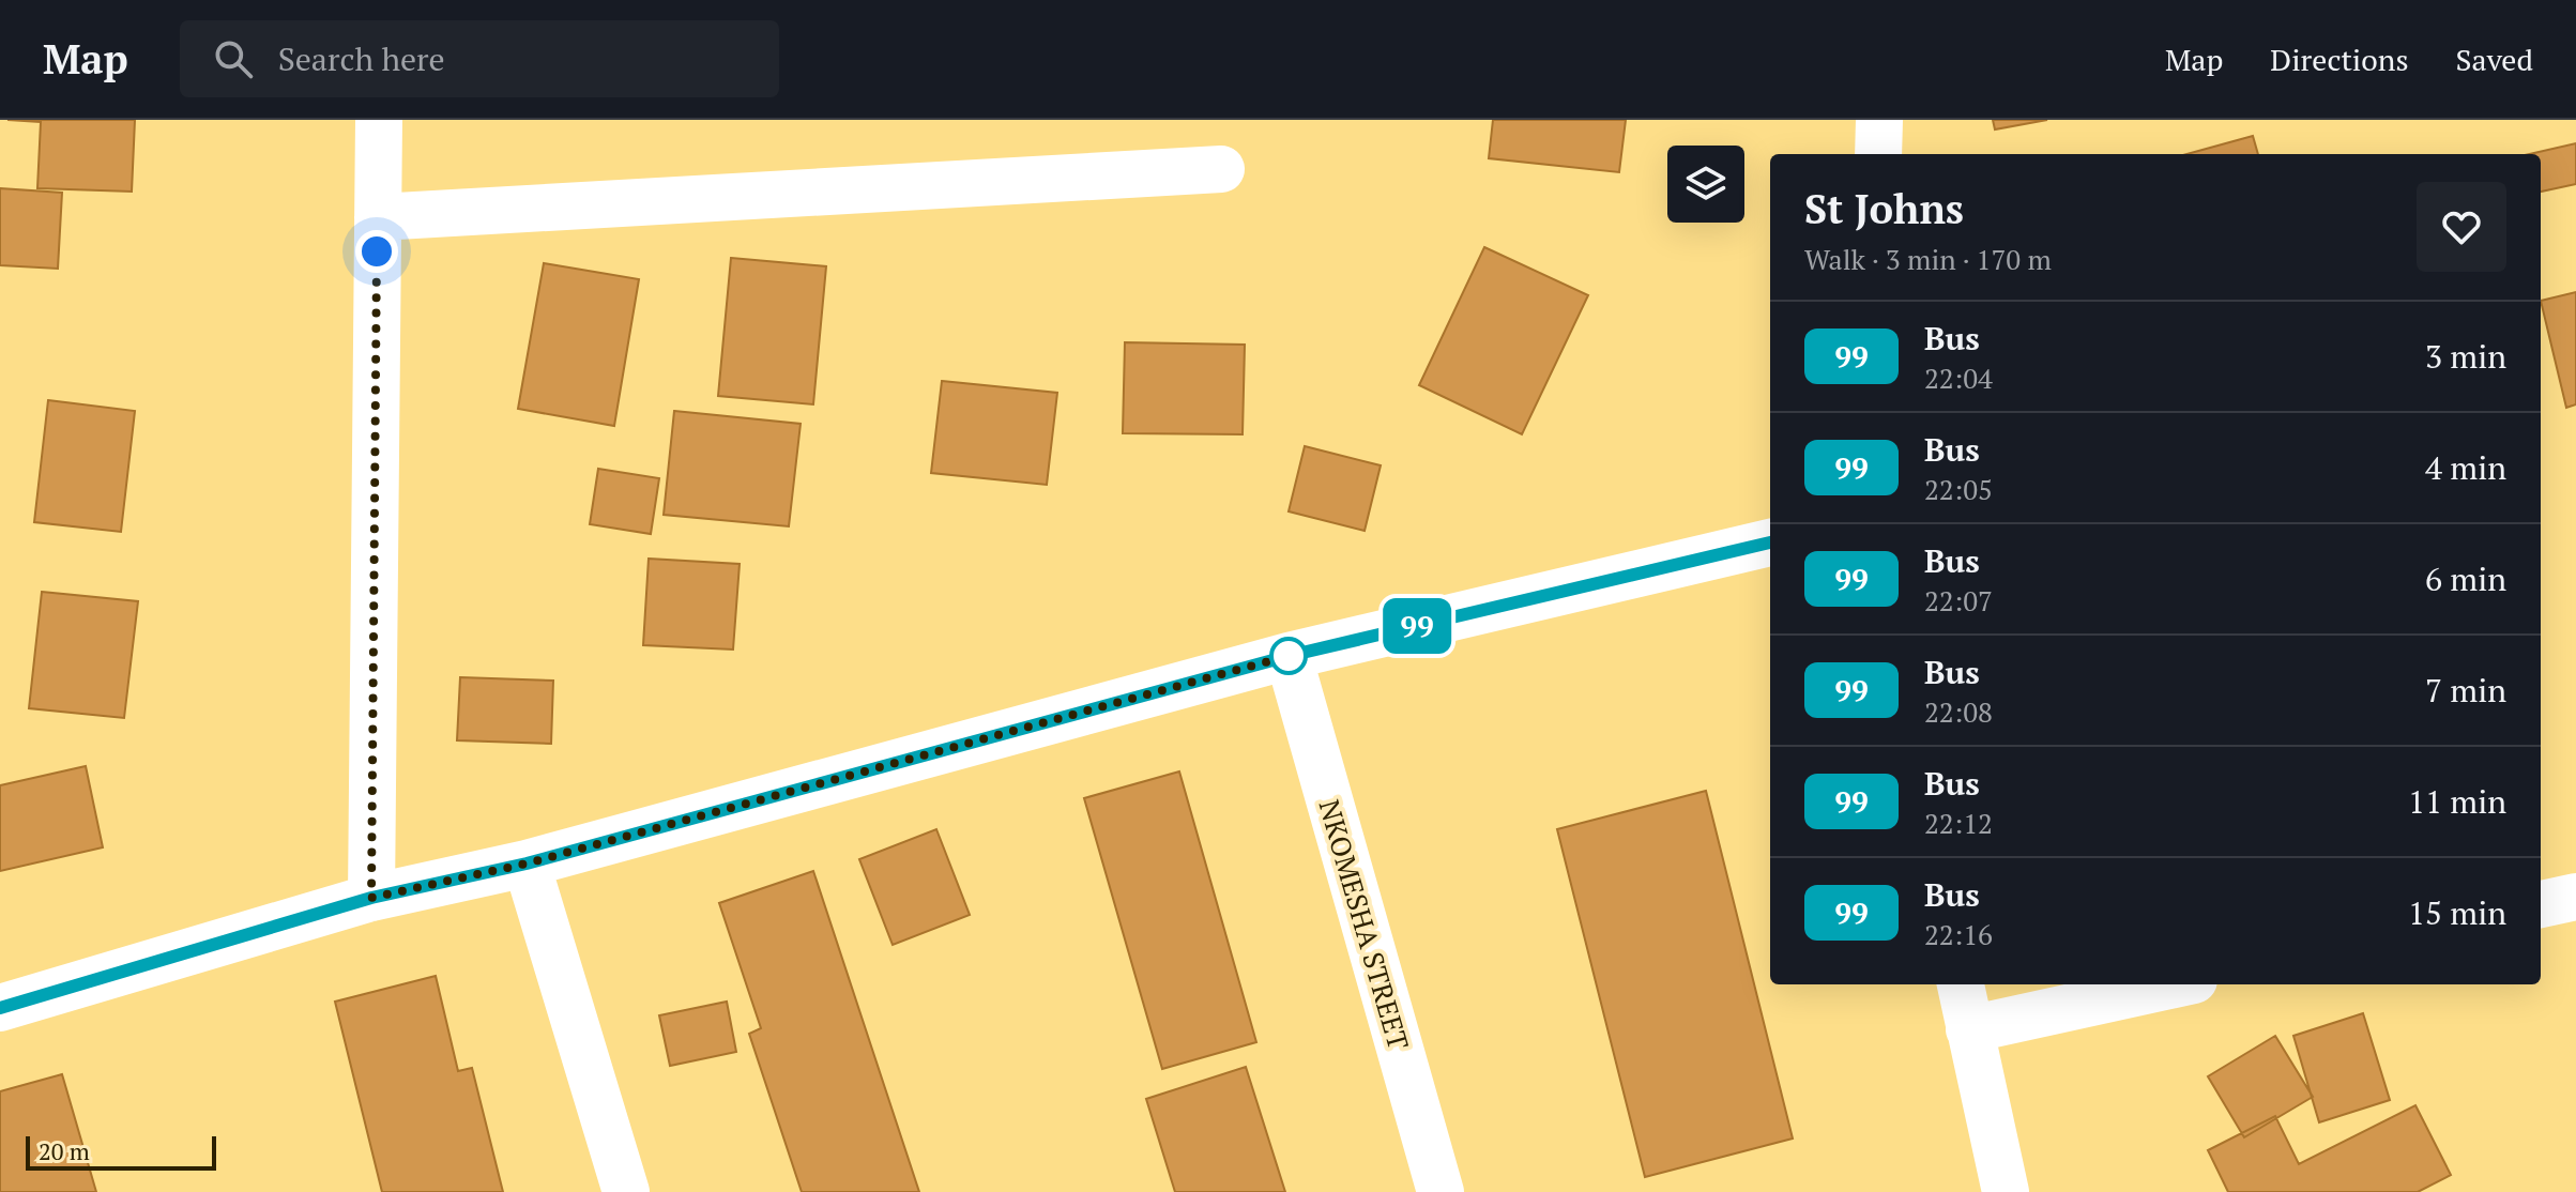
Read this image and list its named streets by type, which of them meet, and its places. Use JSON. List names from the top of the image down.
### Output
{
  "streets": {
    "street": ["NKOMESHA STREET"]
  },
  "lines": ["bus line 99"],
  "scale_bar": "20 m",
  "page": {
    "header": "Map",
    "search": "Search here",
    "nav": ["Map", "Directions", "Saved"],
    "on_map": "99",
    "heading": ["St Johns", "Walk · 3 min · 170 m"],
    "list": [
      {
        "mark": "99",
        "name": "Bus",
        "note": "22:04",
        "value": "3 min"
      },
      {
        "mark": "99",
        "name": "Bus",
        "note": "22:05",
        "value": "4 min"
      },
      {
        "mark": "99",
        "name": "Bus",
        "note": "22:07",
        "value": "6 min"
      },
      {
        "mark": "99",
        "name": "Bus",
        "note": "22:08",
        "value": "7 min"
      },
      {
        "mark": "99",
        "name": "Bus",
        "note": "22:12",
        "value": "11 min"
      },
      {
        "mark": "99",
        "name": "Bus",
        "note": "22:16",
        "value": "15 min"
      }
    ],
    "scale": "20 m"
  }
}
